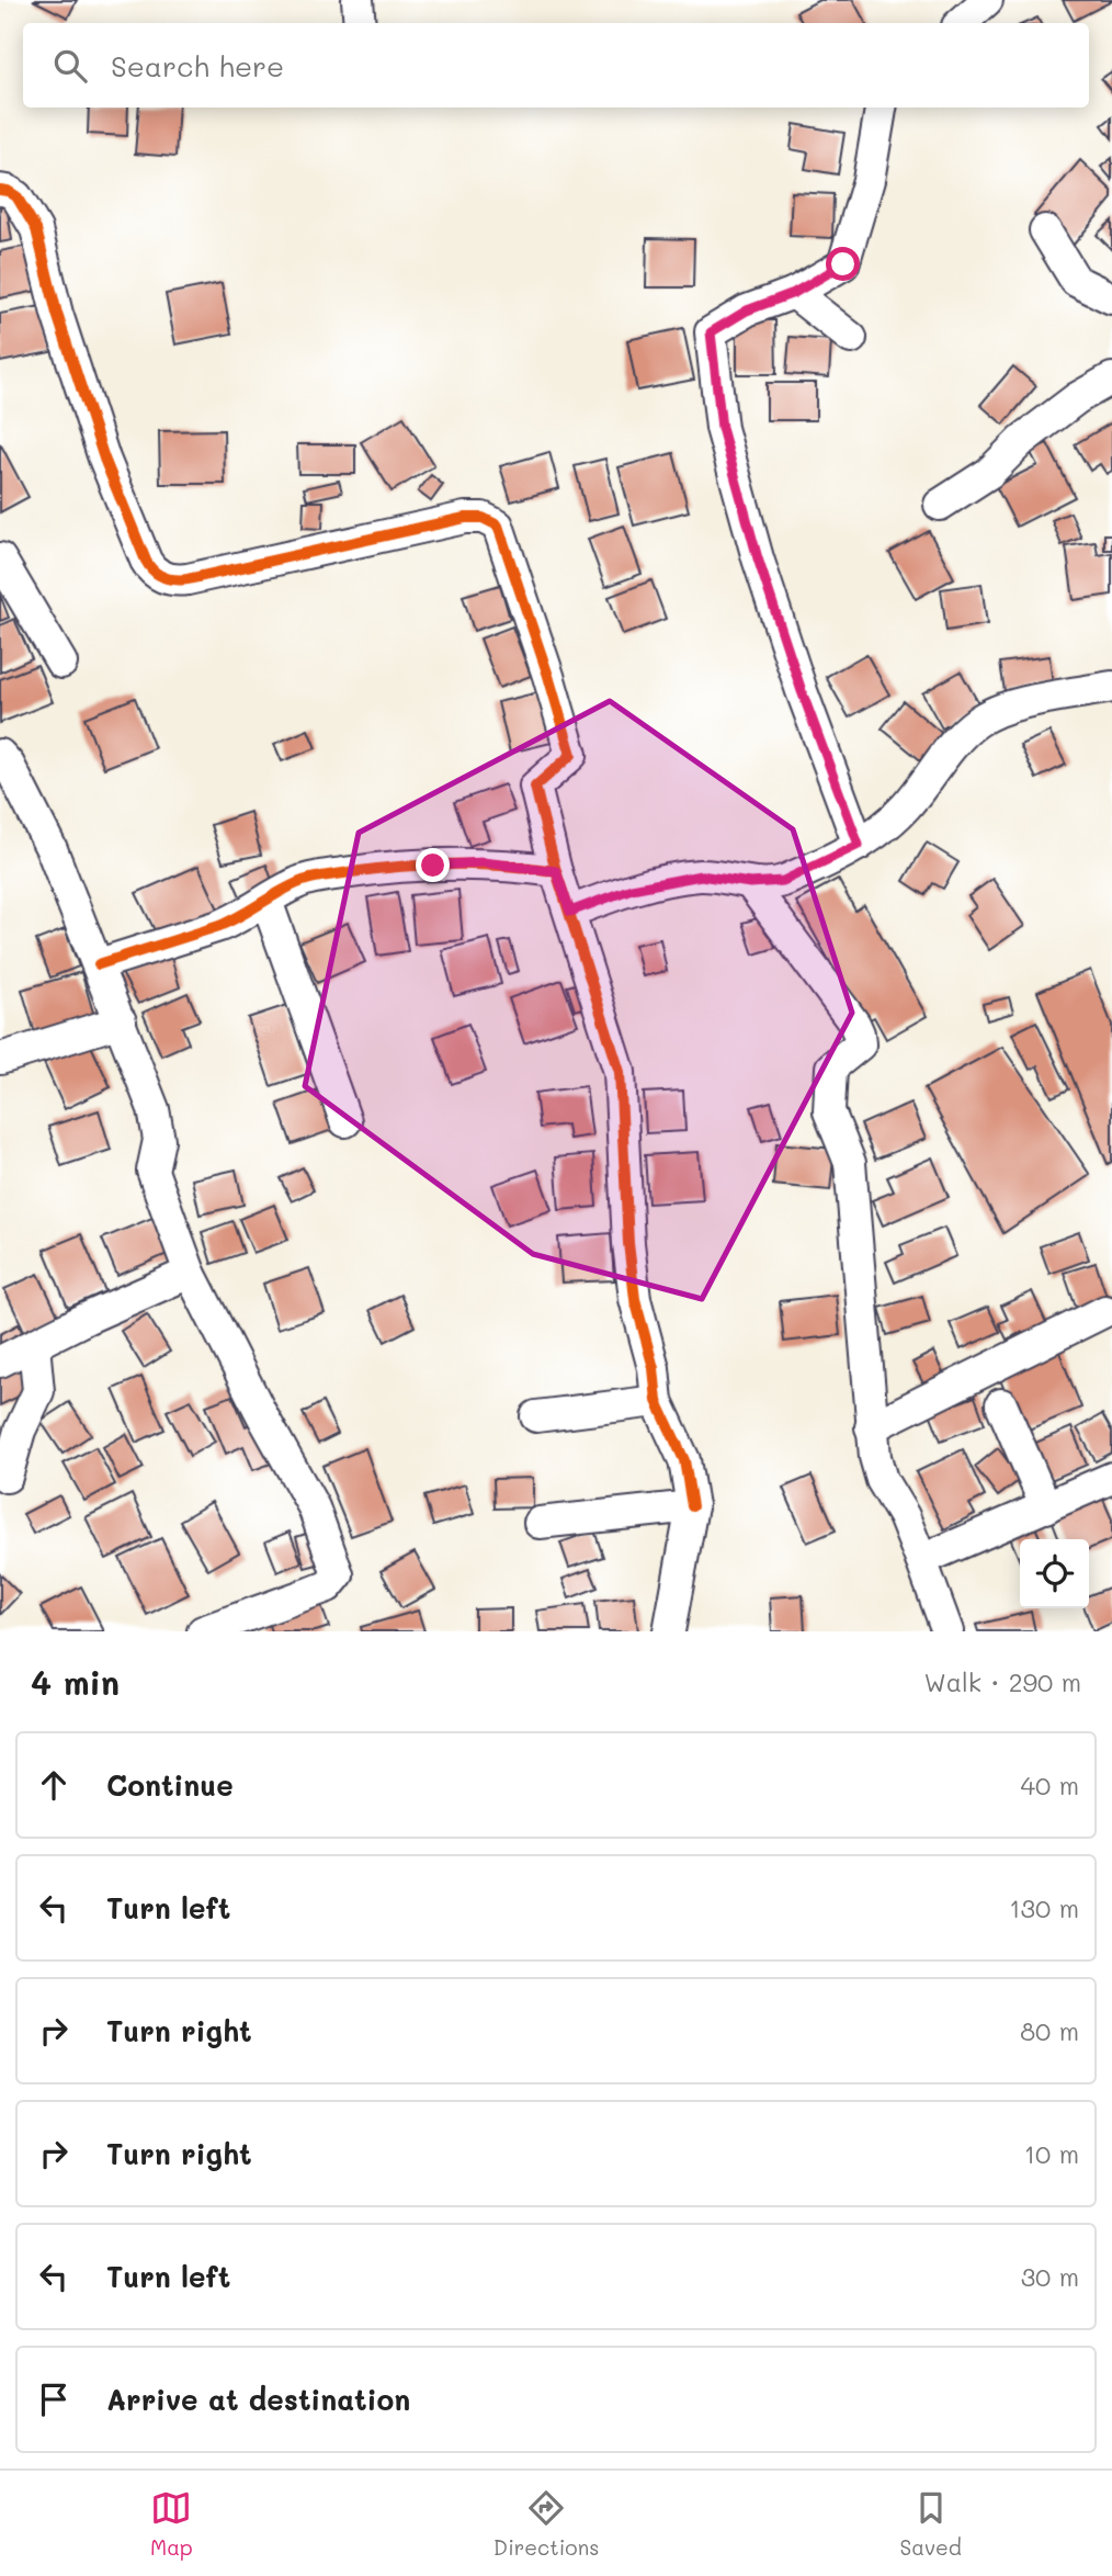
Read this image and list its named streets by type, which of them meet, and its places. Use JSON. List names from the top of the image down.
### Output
{
  "page": {
    "search": "Search here",
    "heading": ["4 min", "Walk · 290 m"],
    "list": [
      ["Continue", "40 m"],
      ["Turn left", "130 m"],
      ["Turn right", "80 m"],
      ["Turn right", "10 m"],
      ["Turn left", "30 m"],
      "Arrive at destination"
    ],
    "nav": ["Map", "Directions", "Saved"]
  }
}
